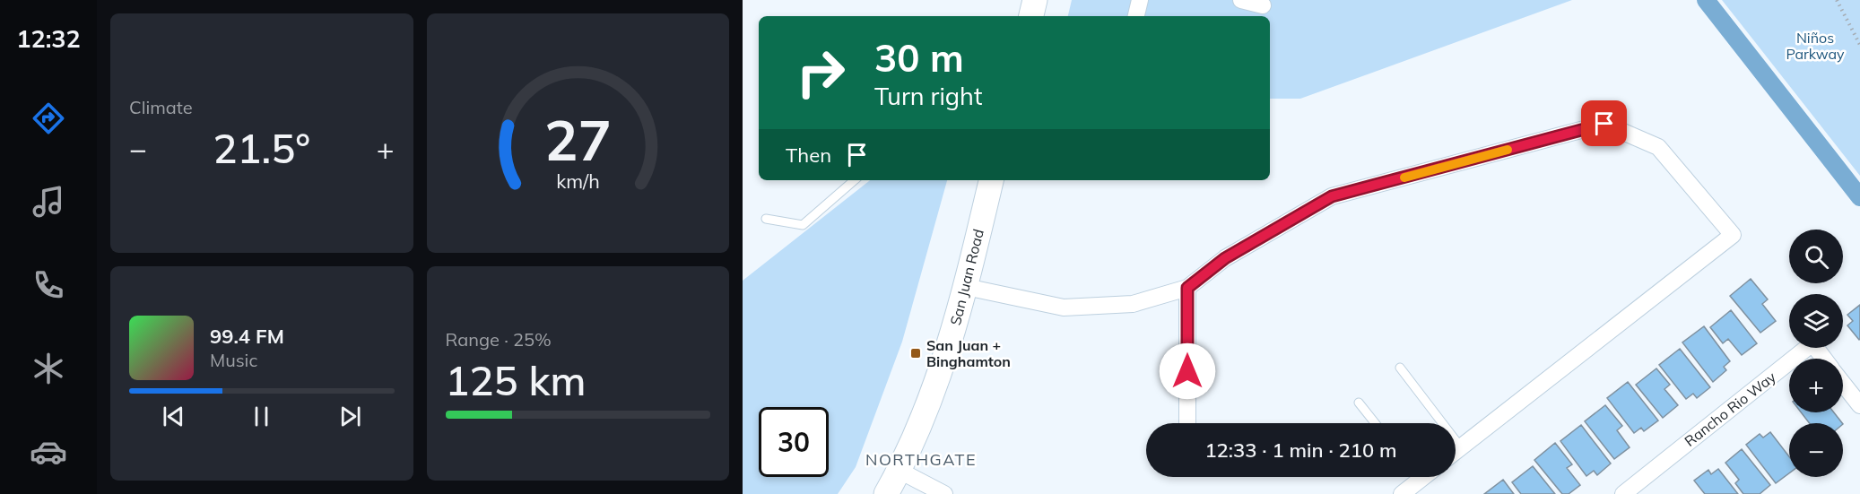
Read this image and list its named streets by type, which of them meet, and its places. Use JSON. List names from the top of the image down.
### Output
{
  "streets": {
    "main road": ["San Juan Road"],
    "street": ["Rancho Rio Way"]
  },
  "districts": ["NORTHGATE"],
  "parks": ["Niños Parkway"],
  "places": {
    "transit": ["San Juan + Binghamton"]
  },
  "page": {
    "tabs": "12:32",
    "tile": [
      "Climate",
      ["Range · 25%", "125 km"]
    ],
    "turn": ["30 m", "Turn right"],
    "heat": ["−", "21.5°", "+"],
    "then": "Then",
    "map_buttons": ["+", "−"],
    "song": ["99.4 FM", "Music"],
    "limit": "30",
    "trip": "12:33 · 1 min · 210 m",
    "gauge": ["27", "km/h"]
  }
}
